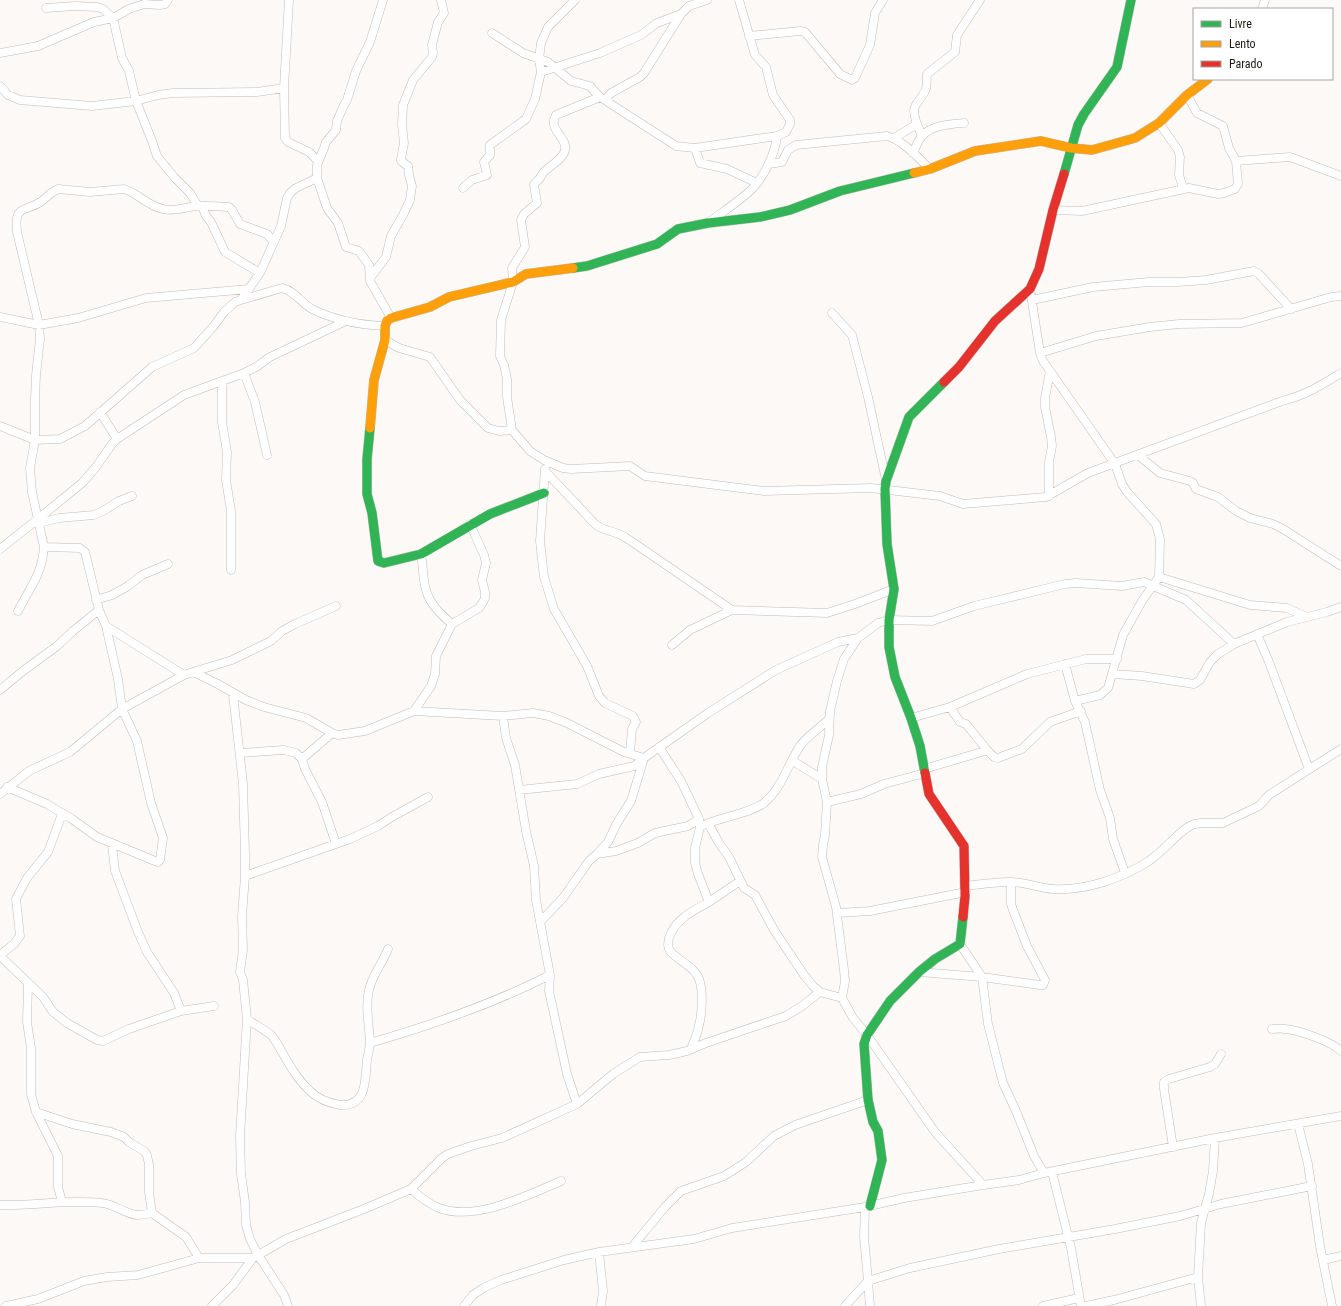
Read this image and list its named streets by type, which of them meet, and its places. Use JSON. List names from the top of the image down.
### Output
{
  "legend": ["Livre", "Lento", "Parado"]
}
